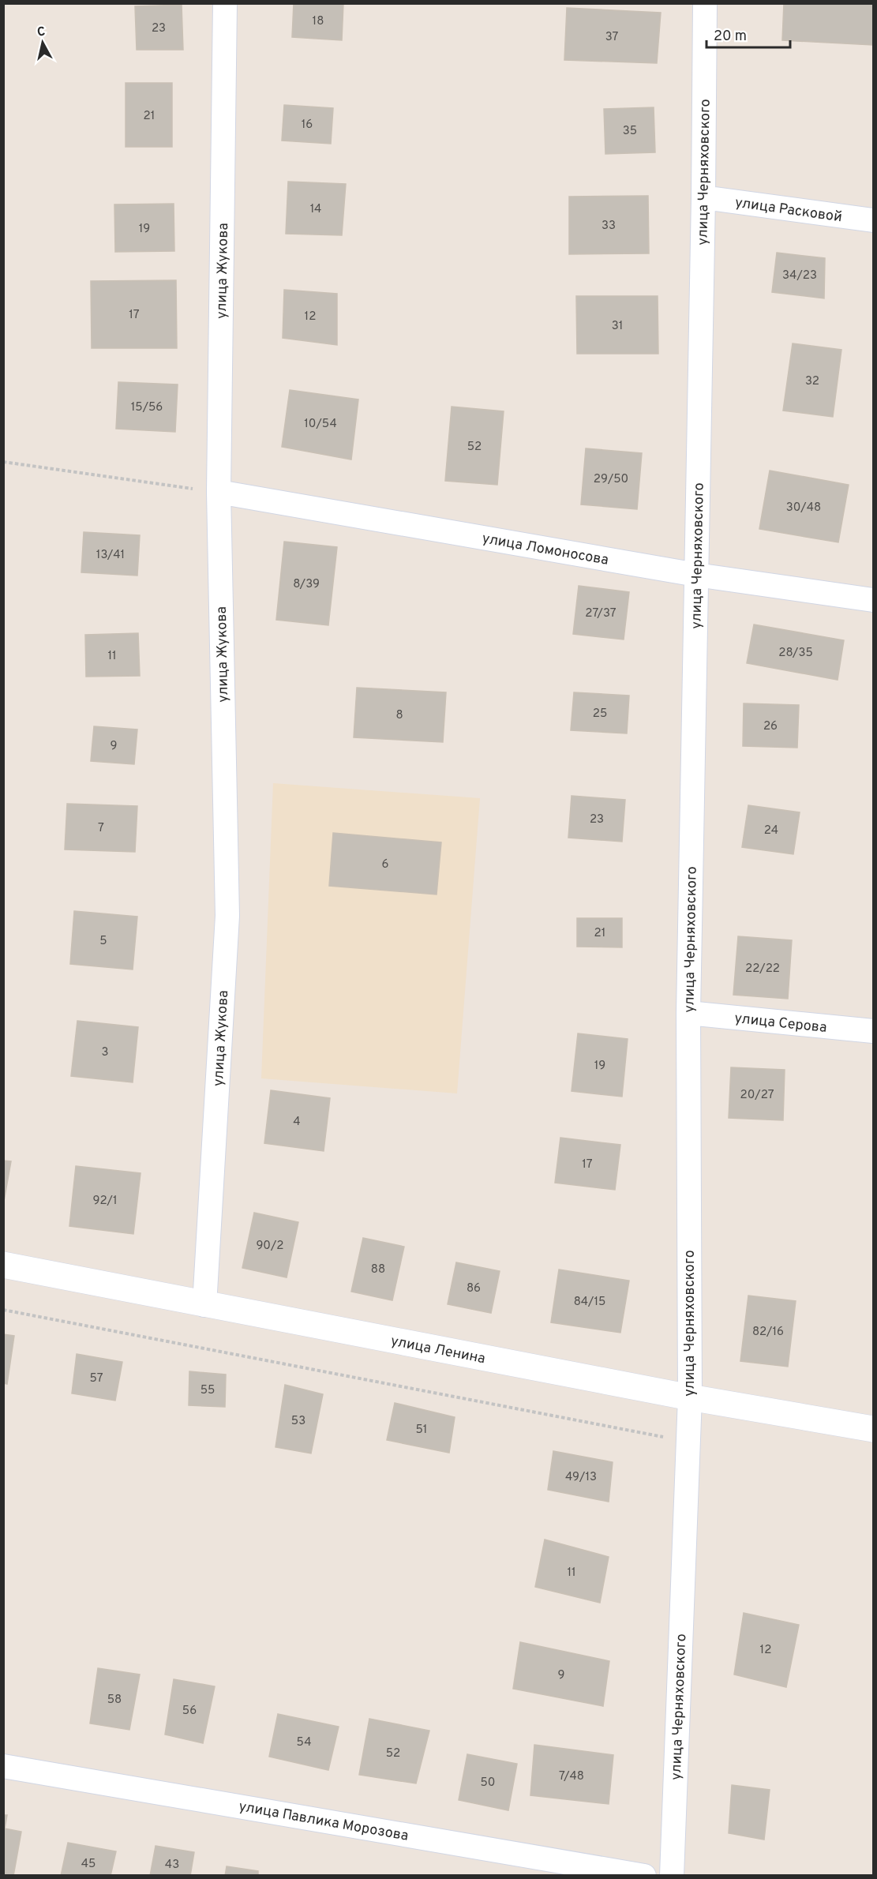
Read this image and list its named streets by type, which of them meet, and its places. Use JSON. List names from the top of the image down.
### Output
{
  "streets": {
    "street": [
      "улица Черняховского",
      "улица Расковой",
      "улица Жукова",
      "улица Ломоносова",
      "улица Серова",
      "улица Ленина",
      "улица Павлика Морозова"
    ]
  },
  "crossings": [
    ["улица Черняховского", "улица Расковой"],
    ["улица Черняховского", "улица Ломоносова"],
    ["улица Черняховского", "улица Серова"],
    ["улица Черняховского", "улица Ленина"],
    ["улица Жукова", "улица Ломоносова"],
    ["улица Жукова", "улица Ленина"]
  ],
  "house_numbers": [
    "18",
    "23",
    "37",
    "21",
    "16",
    "35",
    "14",
    "33",
    "19",
    "34/23",
    "17",
    "12",
    "31",
    "32",
    "15/56",
    "10/54",
    "52",
    "29/50",
    "30/48",
    "13/41",
    "8/39",
    "27/37",
    "28/35",
    "11",
    "25",
    "8",
    "26",
    "9",
    "23",
    "7",
    "24",
    "6",
    "21",
    "5",
    "22/22",
    "3",
    "19",
    "20/27",
    "4",
    "17",
    "92/1",
    "90/2",
    "88",
    "86",
    "84/15",
    "82/16",
    "57",
    "55",
    "53",
    "51",
    "49/13",
    "11",
    "12",
    "9",
    "58",
    "56",
    "54",
    "52",
    "7/48",
    "50",
    "45",
    "43"
  ],
  "scale_bar": "20 m",
  "north": "top"
}
